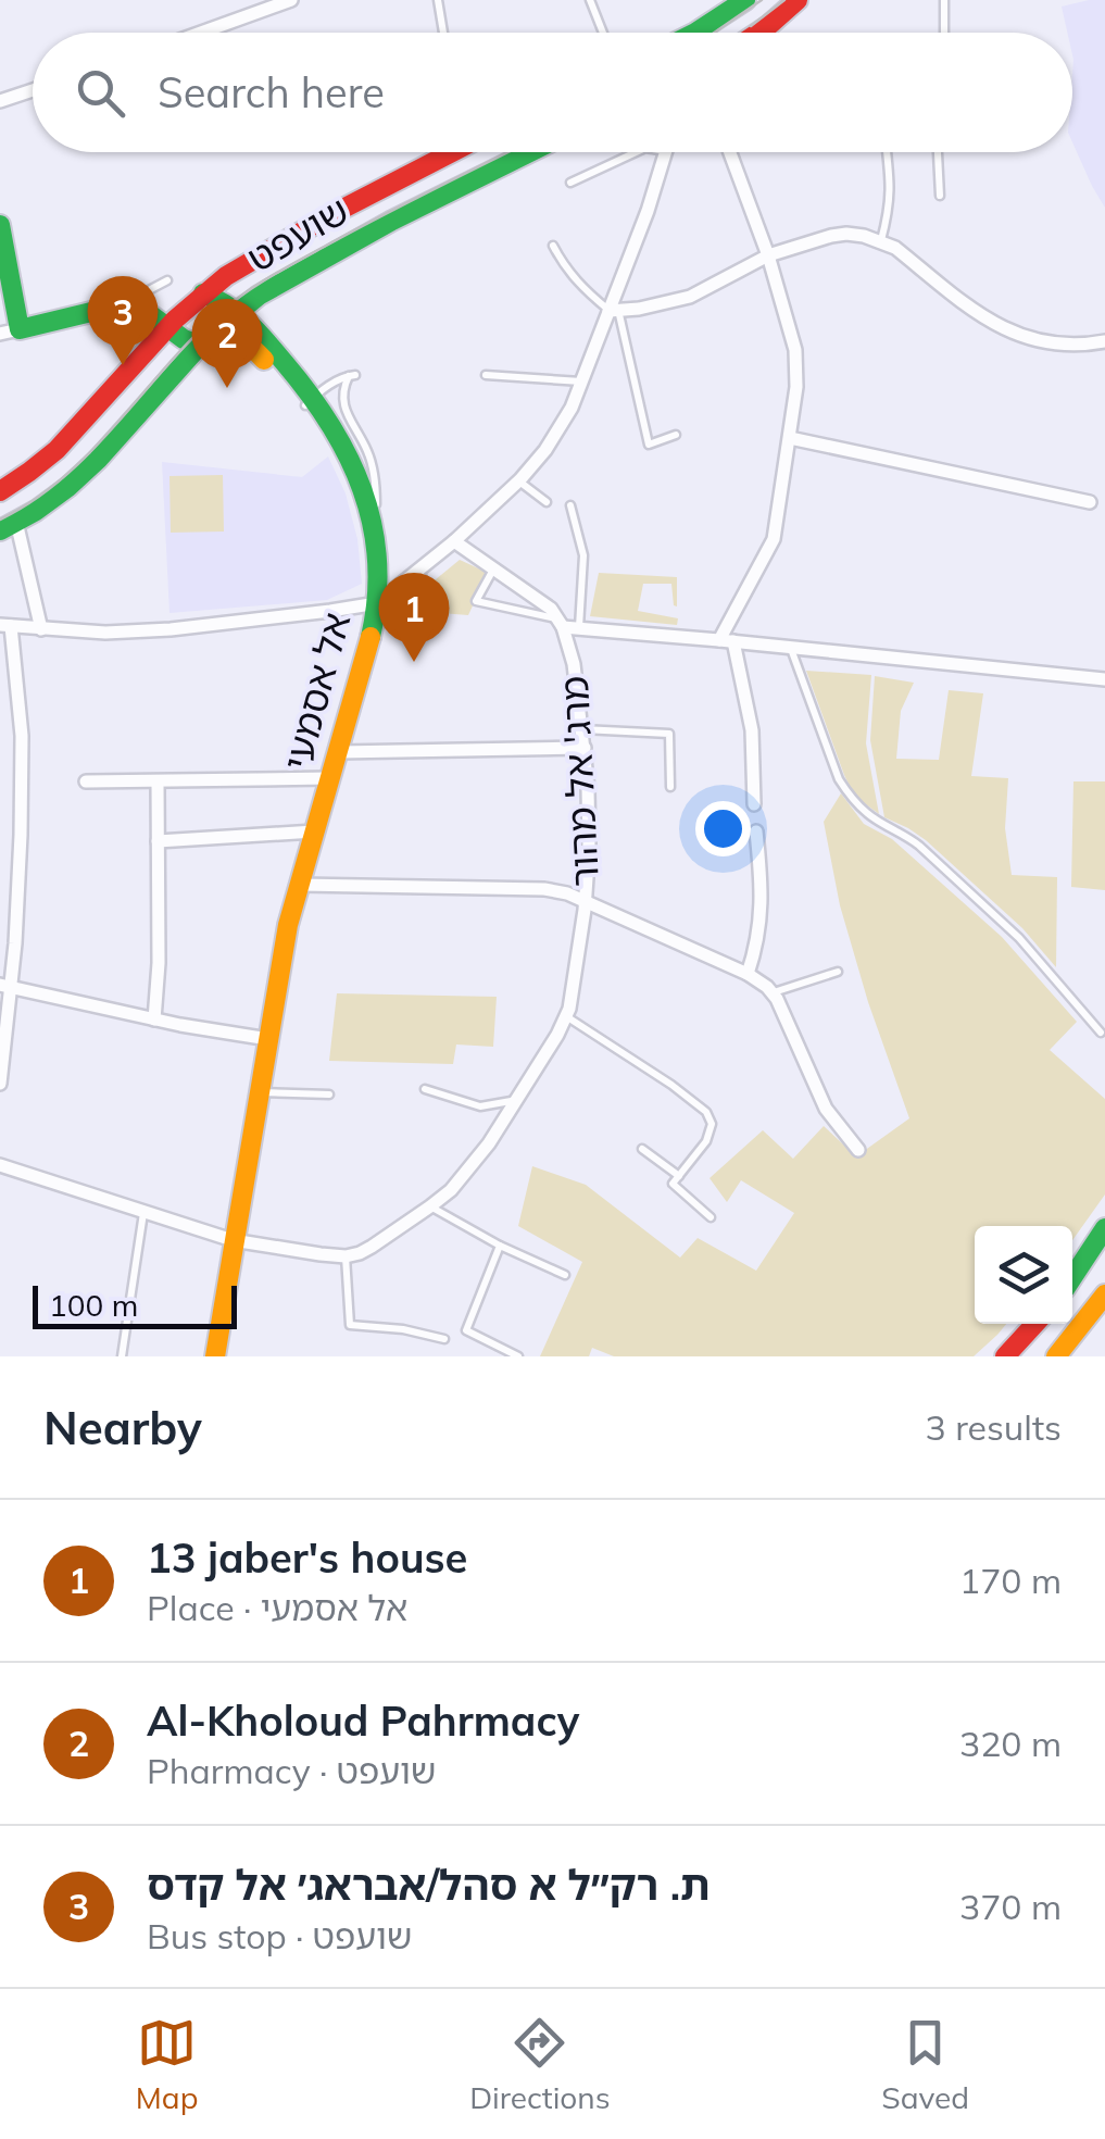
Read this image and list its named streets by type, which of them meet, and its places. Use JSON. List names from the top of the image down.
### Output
{
  "streets": {
    "main road": ["שועפט", "אל אסמעי"],
    "street": ["מרג' אל מהור"]
  },
  "scale_bar": "100 m",
  "page": {
    "search": "Search here",
    "pins": ["3", "2", "1"],
    "scale": "100 m",
    "heading": ["Nearby", "3 results"],
    "list": [
      {
        "mark": "1",
        "name": "13 jaber's house",
        "note": "Place · אל אסמעי",
        "value": "170 m"
      },
      {
        "mark": "2",
        "name": "Al-Kholoud Pahrmacy",
        "note": "Pharmacy · שועפט",
        "value": "320 m"
      },
      {
        "mark": "3",
        "name": "ת. רק״ל א סהל/אבראג׳ אל קדס",
        "note": "Bus stop · שועפט",
        "value": "370 m"
      }
    ],
    "nav": ["Map", "Directions", "Saved"]
  }
}
